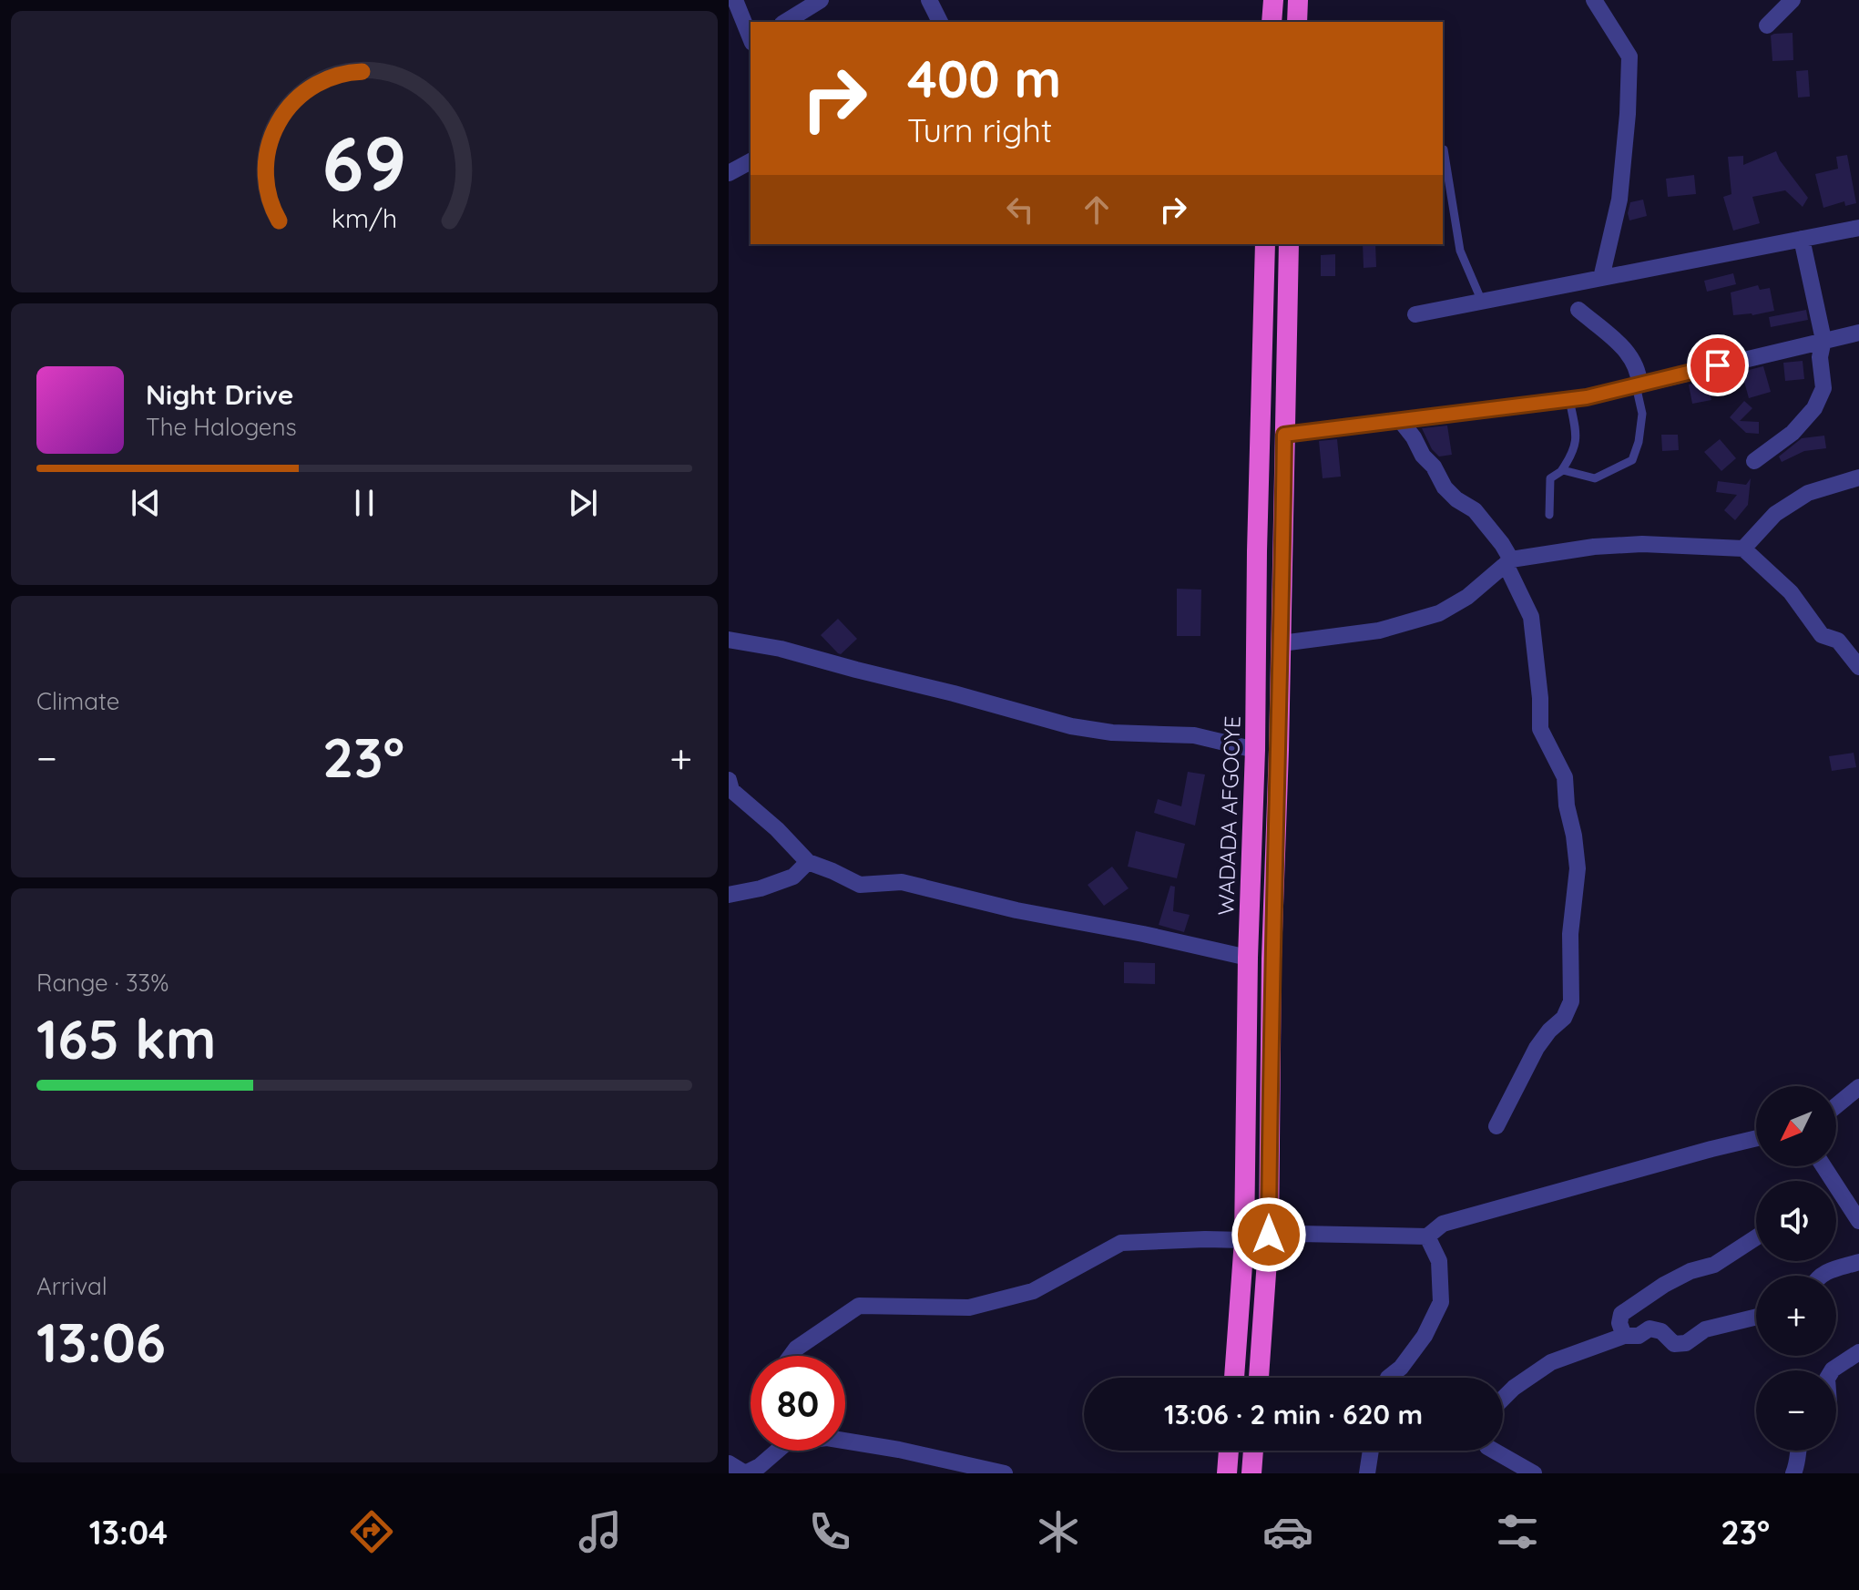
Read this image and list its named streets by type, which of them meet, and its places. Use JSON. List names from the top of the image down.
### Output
{
  "streets": {
    "highway": ["WADADA AFGOOYE"]
  },
  "north": "bottom left",
  "page": {
    "turn": ["400 m", "Turn right"],
    "song": ["Night Drive", "The Halogens"],
    "tile": [
      "Climate",
      ["Range · 33%", "165 km"],
      ["Arrival", "13:06"]
    ],
    "heat": ["−", "23°", "+"],
    "map_buttons": ["+", "−"],
    "limit": "80",
    "trip": "13:06 · 2 min · 620 m",
    "tabs": ["13:04", "23°"],
    "gauge": ["69", "km/h"]
  }
}
